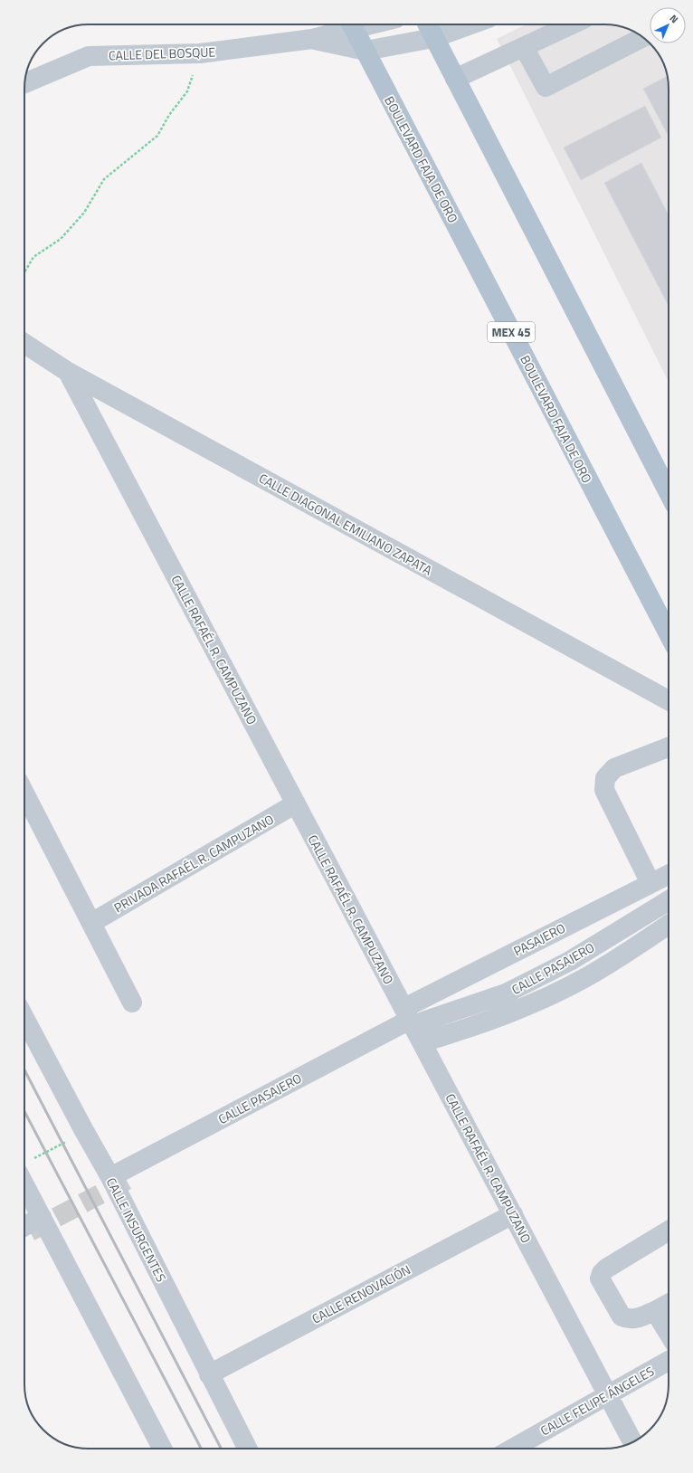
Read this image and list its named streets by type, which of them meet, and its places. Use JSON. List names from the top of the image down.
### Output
{
  "streets": {
    "main road": ["BOULEVARD FAJA DE ORO", "MEX 45"],
    "street": [
      "CALLE DEL BOSQUE",
      "CALLE DIAGONAL EMILIANO ZAPATA",
      "CALLE RAFAÉL R. CAMPUZANO",
      "PRIVADA RAFAÉL R. CAMPUZANO",
      "PASAJERO",
      "CALLE PASAJERO",
      "CALLE INSURGENTES",
      "CALLE RENOVACIÓN",
      "CALLE FELIPE ÁNGELES"
    ]
  },
  "crossings": [
    ["CALLE DEL BOSQUE", "BOULEVARD FAJA DE ORO"],
    ["CALLE DIAGONAL EMILIANO ZAPATA", "CALLE RAFAÉL R. CAMPUZANO"],
    ["CALLE RAFAÉL R. CAMPUZANO", "PRIVADA RAFAÉL R. CAMPUZANO"],
    ["CALLE RAFAÉL R. CAMPUZANO", "PASAJERO"],
    ["CALLE RAFAÉL R. CAMPUZANO", "CALLE PASAJERO"],
    ["CALLE RAFAÉL R. CAMPUZANO", "CALLE RENOVACIÓN"],
    ["CALLE RAFAÉL R. CAMPUZANO", "CALLE FELIPE ÁNGELES"],
    ["PASAJERO", "CALLE PASAJERO"],
    ["CALLE PASAJERO", "CALLE INSURGENTES"],
    ["CALLE INSURGENTES", "CALLE RENOVACIÓN"]
  ],
  "north": "top right"
}
